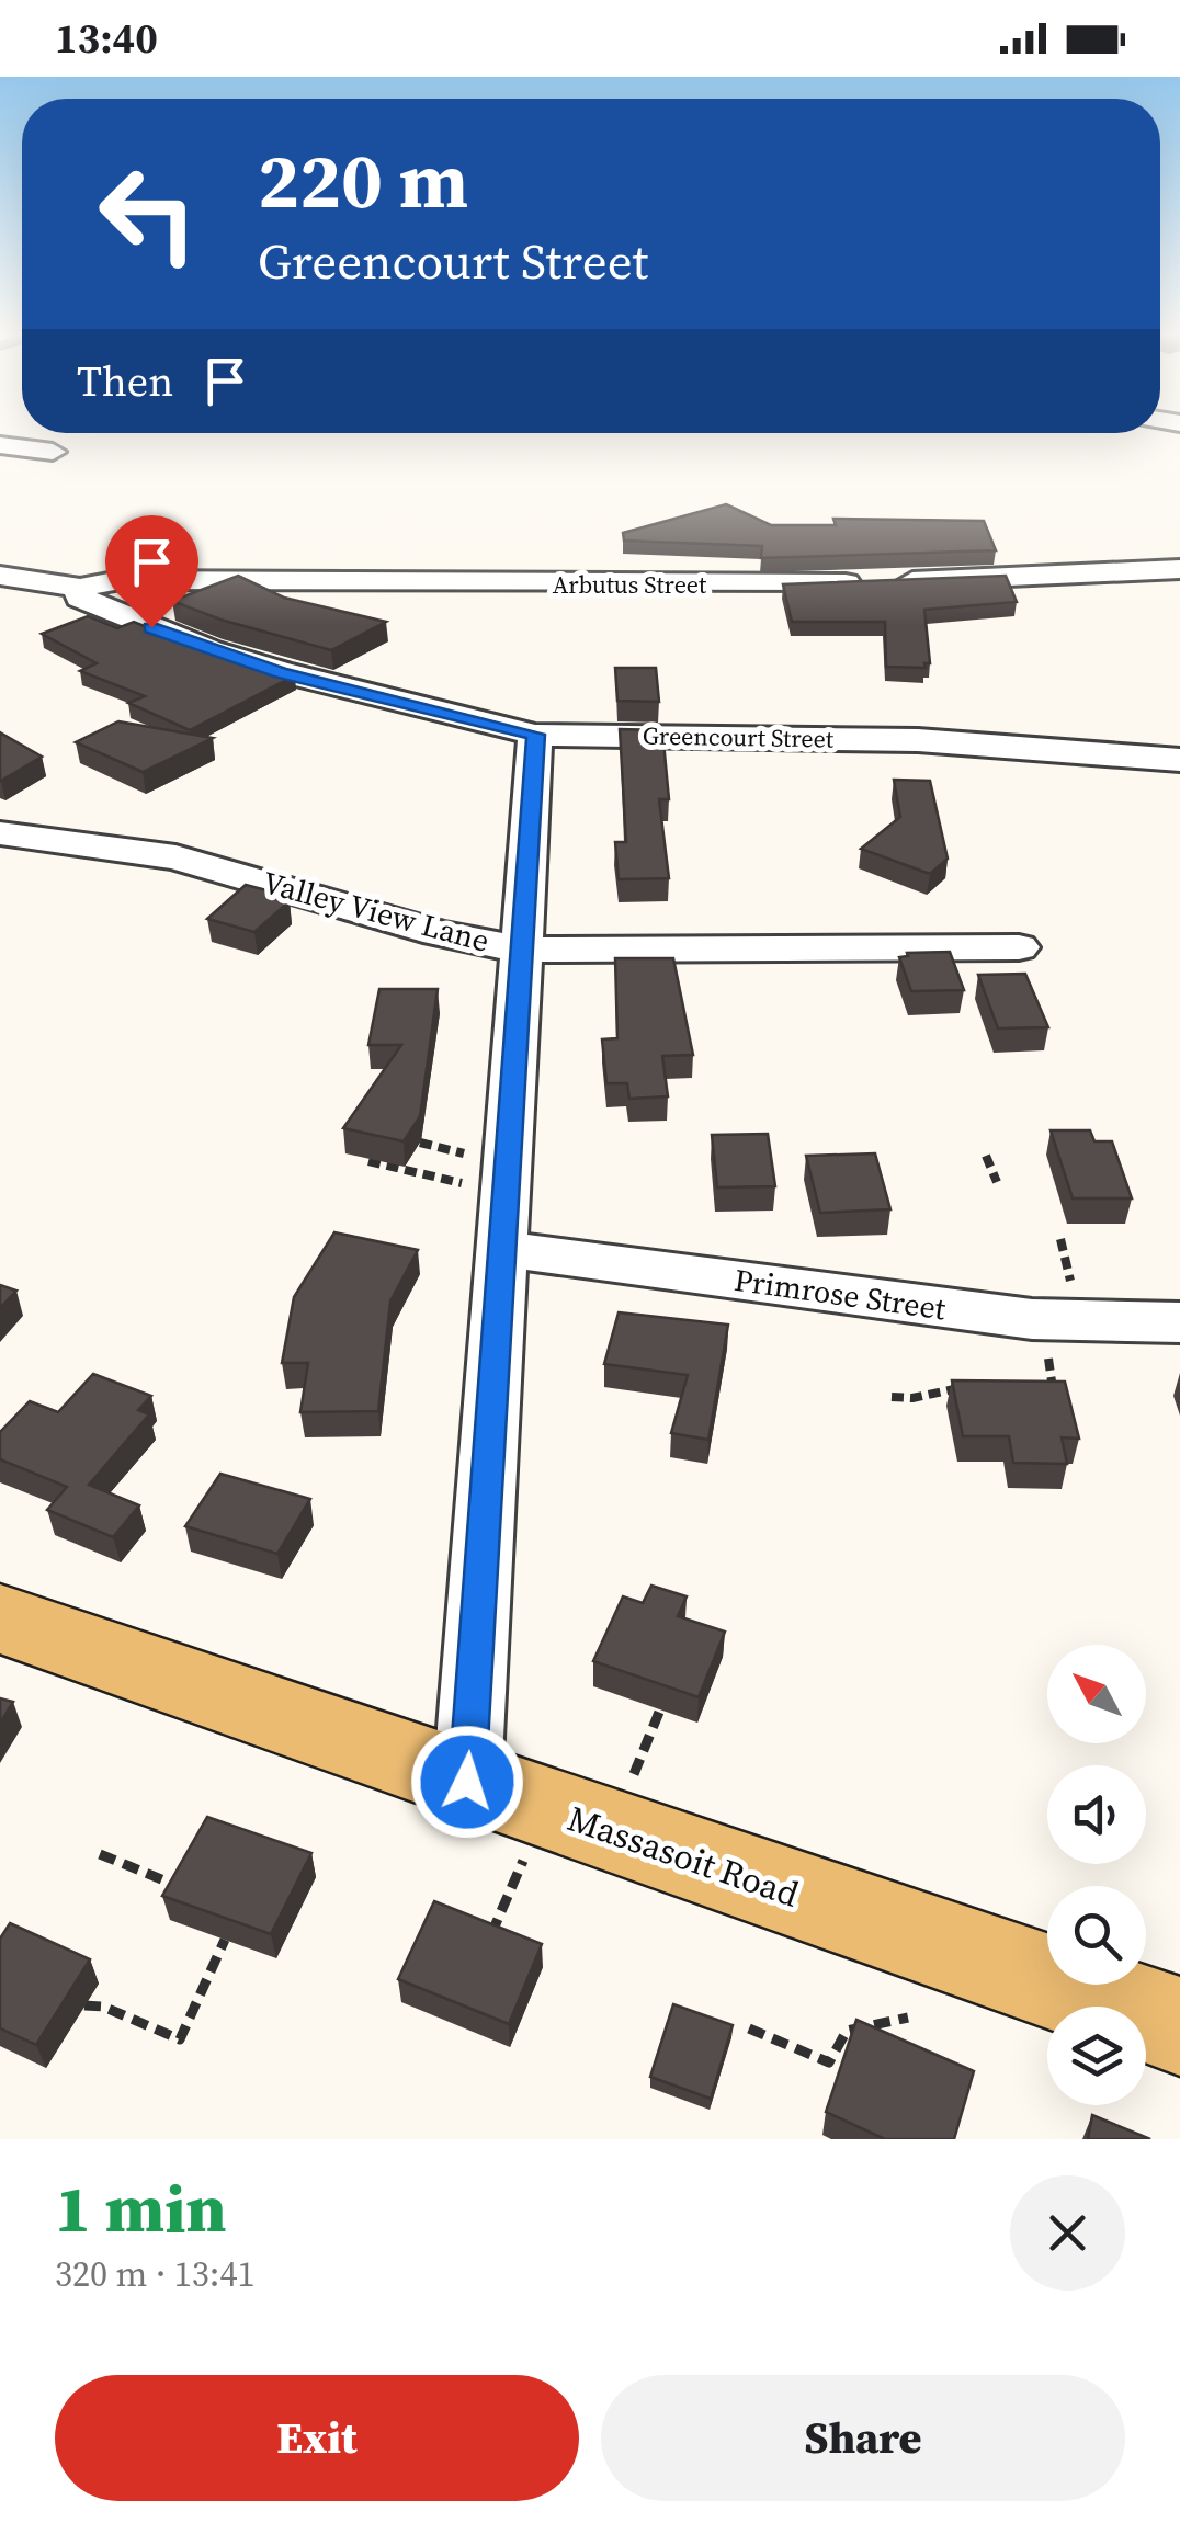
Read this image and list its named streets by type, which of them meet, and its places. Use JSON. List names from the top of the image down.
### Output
{
  "streets": {
    "main road": ["Massasoit Road"],
    "street": [
      "Arbutus Street",
      "Greencourt Street",
      "Valley View Lane",
      "Primrose Street"
    ]
  },
  "crossings": [
    ["Arbutus Street", "Greencourt Street"]
  ],
  "north": "top left",
  "page": {
    "status": "13:40",
    "turn": ["220 m", "Greencourt Street"],
    "then": "Then",
    "heading": ["1 min", "320 m · 13:41"],
    "buttons": ["Exit", "Share"]
  }
}
